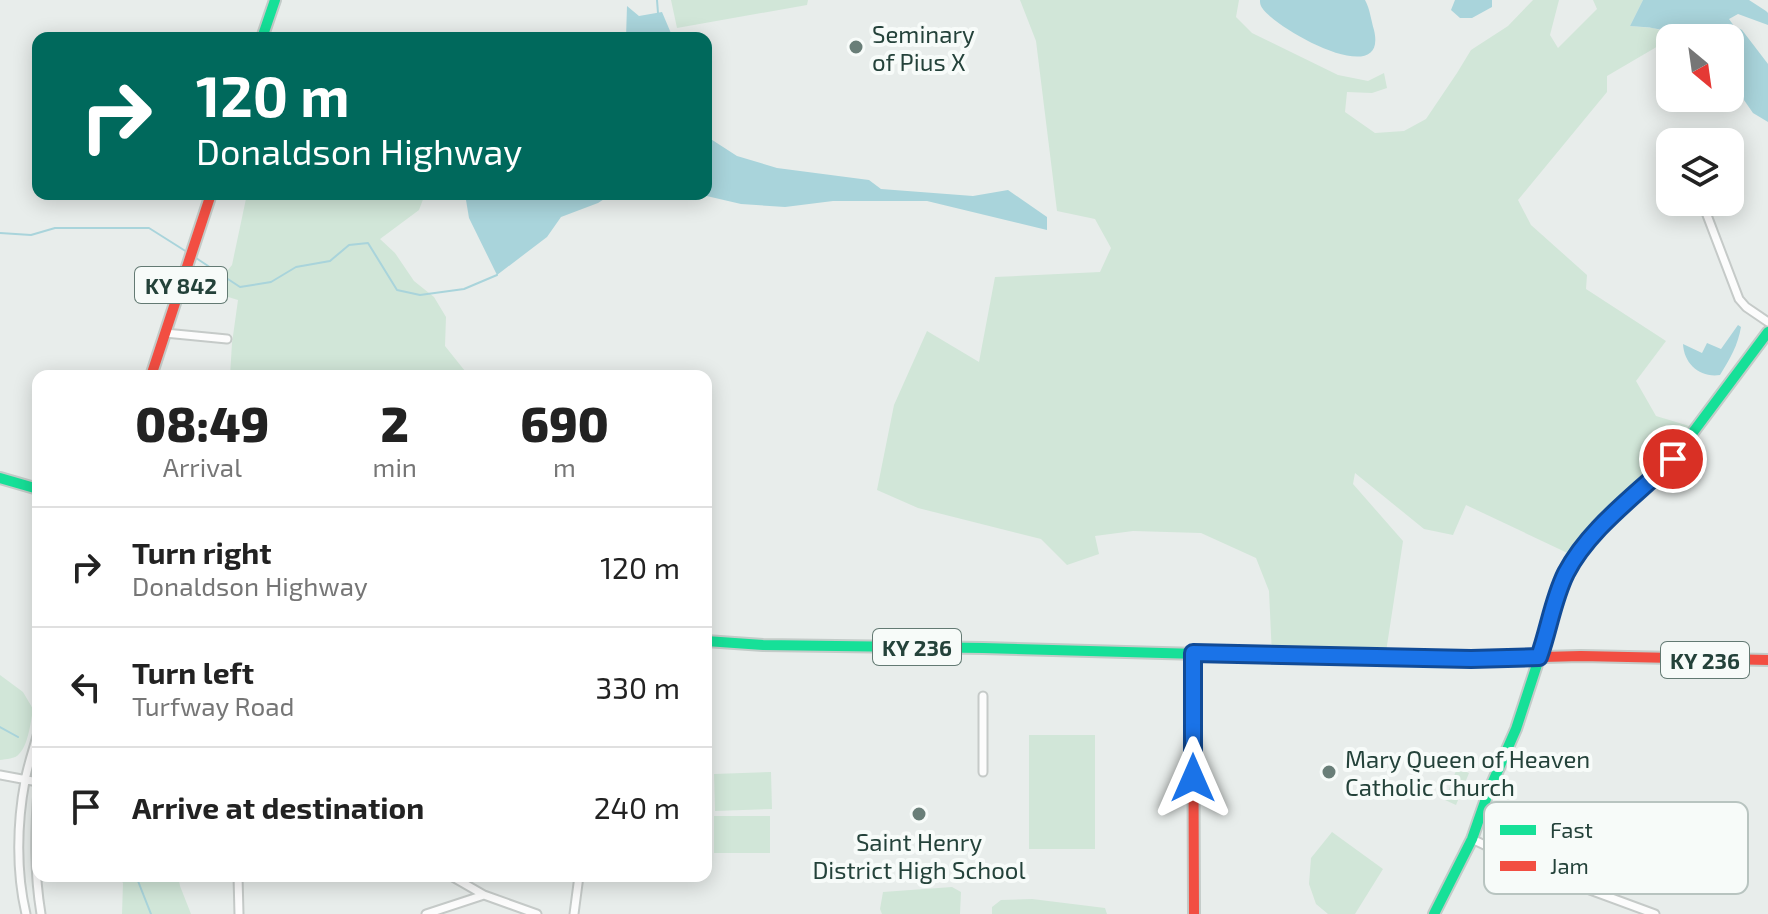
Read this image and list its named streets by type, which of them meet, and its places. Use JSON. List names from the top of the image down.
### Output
{
  "streets": {
    "main road": ["KY 842", "KY 236"]
  },
  "places": ["Seminary of Pius X", "Mary Queen of Heaven Catholic Church", "Saint Henry District High School"],
  "legend": ["Fast", "Jam"],
  "north": "bottom right",
  "page": {
    "turn": ["120 m", "Donaldson Highway"],
    "eta": [
      "08:49",
      "Arrival",
      "2",
      "min",
      "690",
      "m"
    ],
    "list": [
      {
        "name": "Turn right",
        "note": "Donaldson Highway",
        "value": "120 m"
      },
      {
        "name": "Turn left",
        "note": "Turfway Road",
        "value": "330 m"
      },
      {
        "name": "Arrive at destination",
        "value": "240 m"
      }
    ]
  }
}
